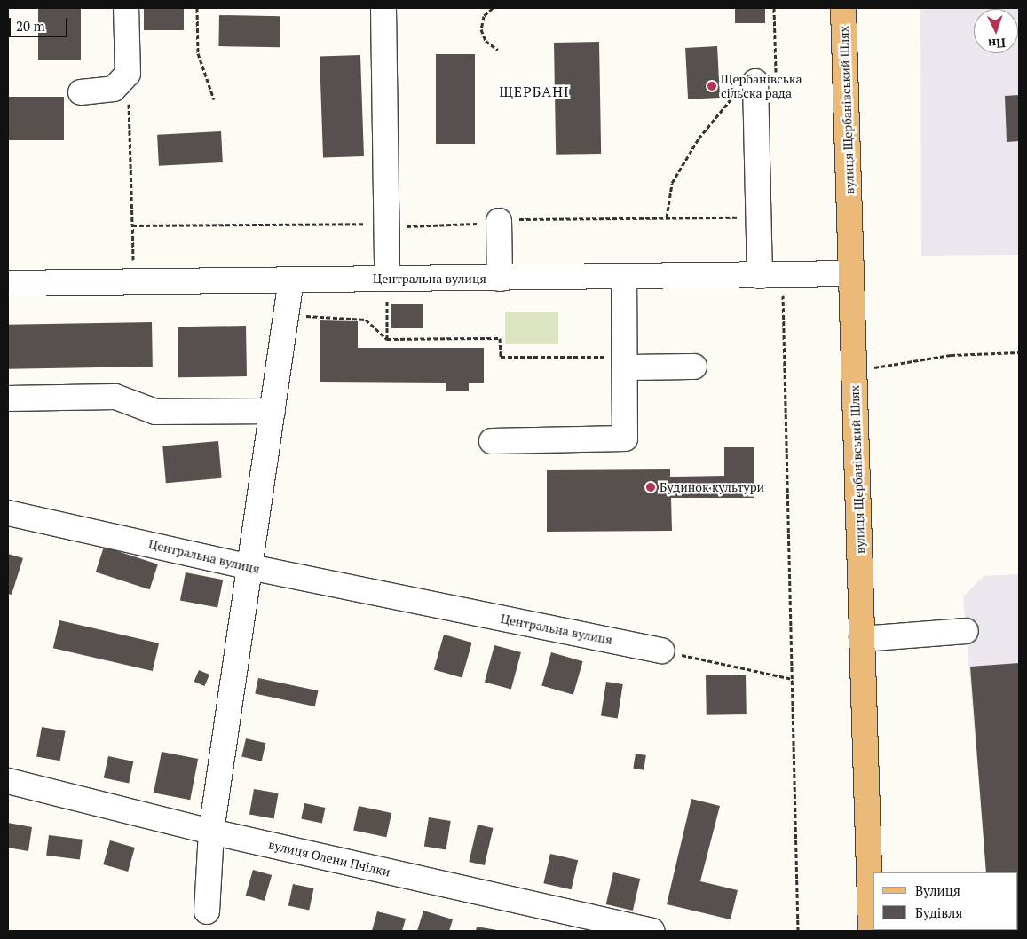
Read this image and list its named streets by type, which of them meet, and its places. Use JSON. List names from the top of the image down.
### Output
{
  "streets": {
    "main road": ["вулиця Щербанівський Шлях"],
    "street": ["Центральна вулиця", "вулиця Олени Пчілки"]
  },
  "crossings": [
    ["вулиця Щербанівський Шлях", "Центральна вулиця"]
  ],
  "districts": ["ЩЕРБАНІ"],
  "places": ["Щербанівська сільска рада", "Будинок культури"],
  "legend": ["Вулиця", "Будівля"],
  "scale_bar": "20 m",
  "north": "bottom"
}
